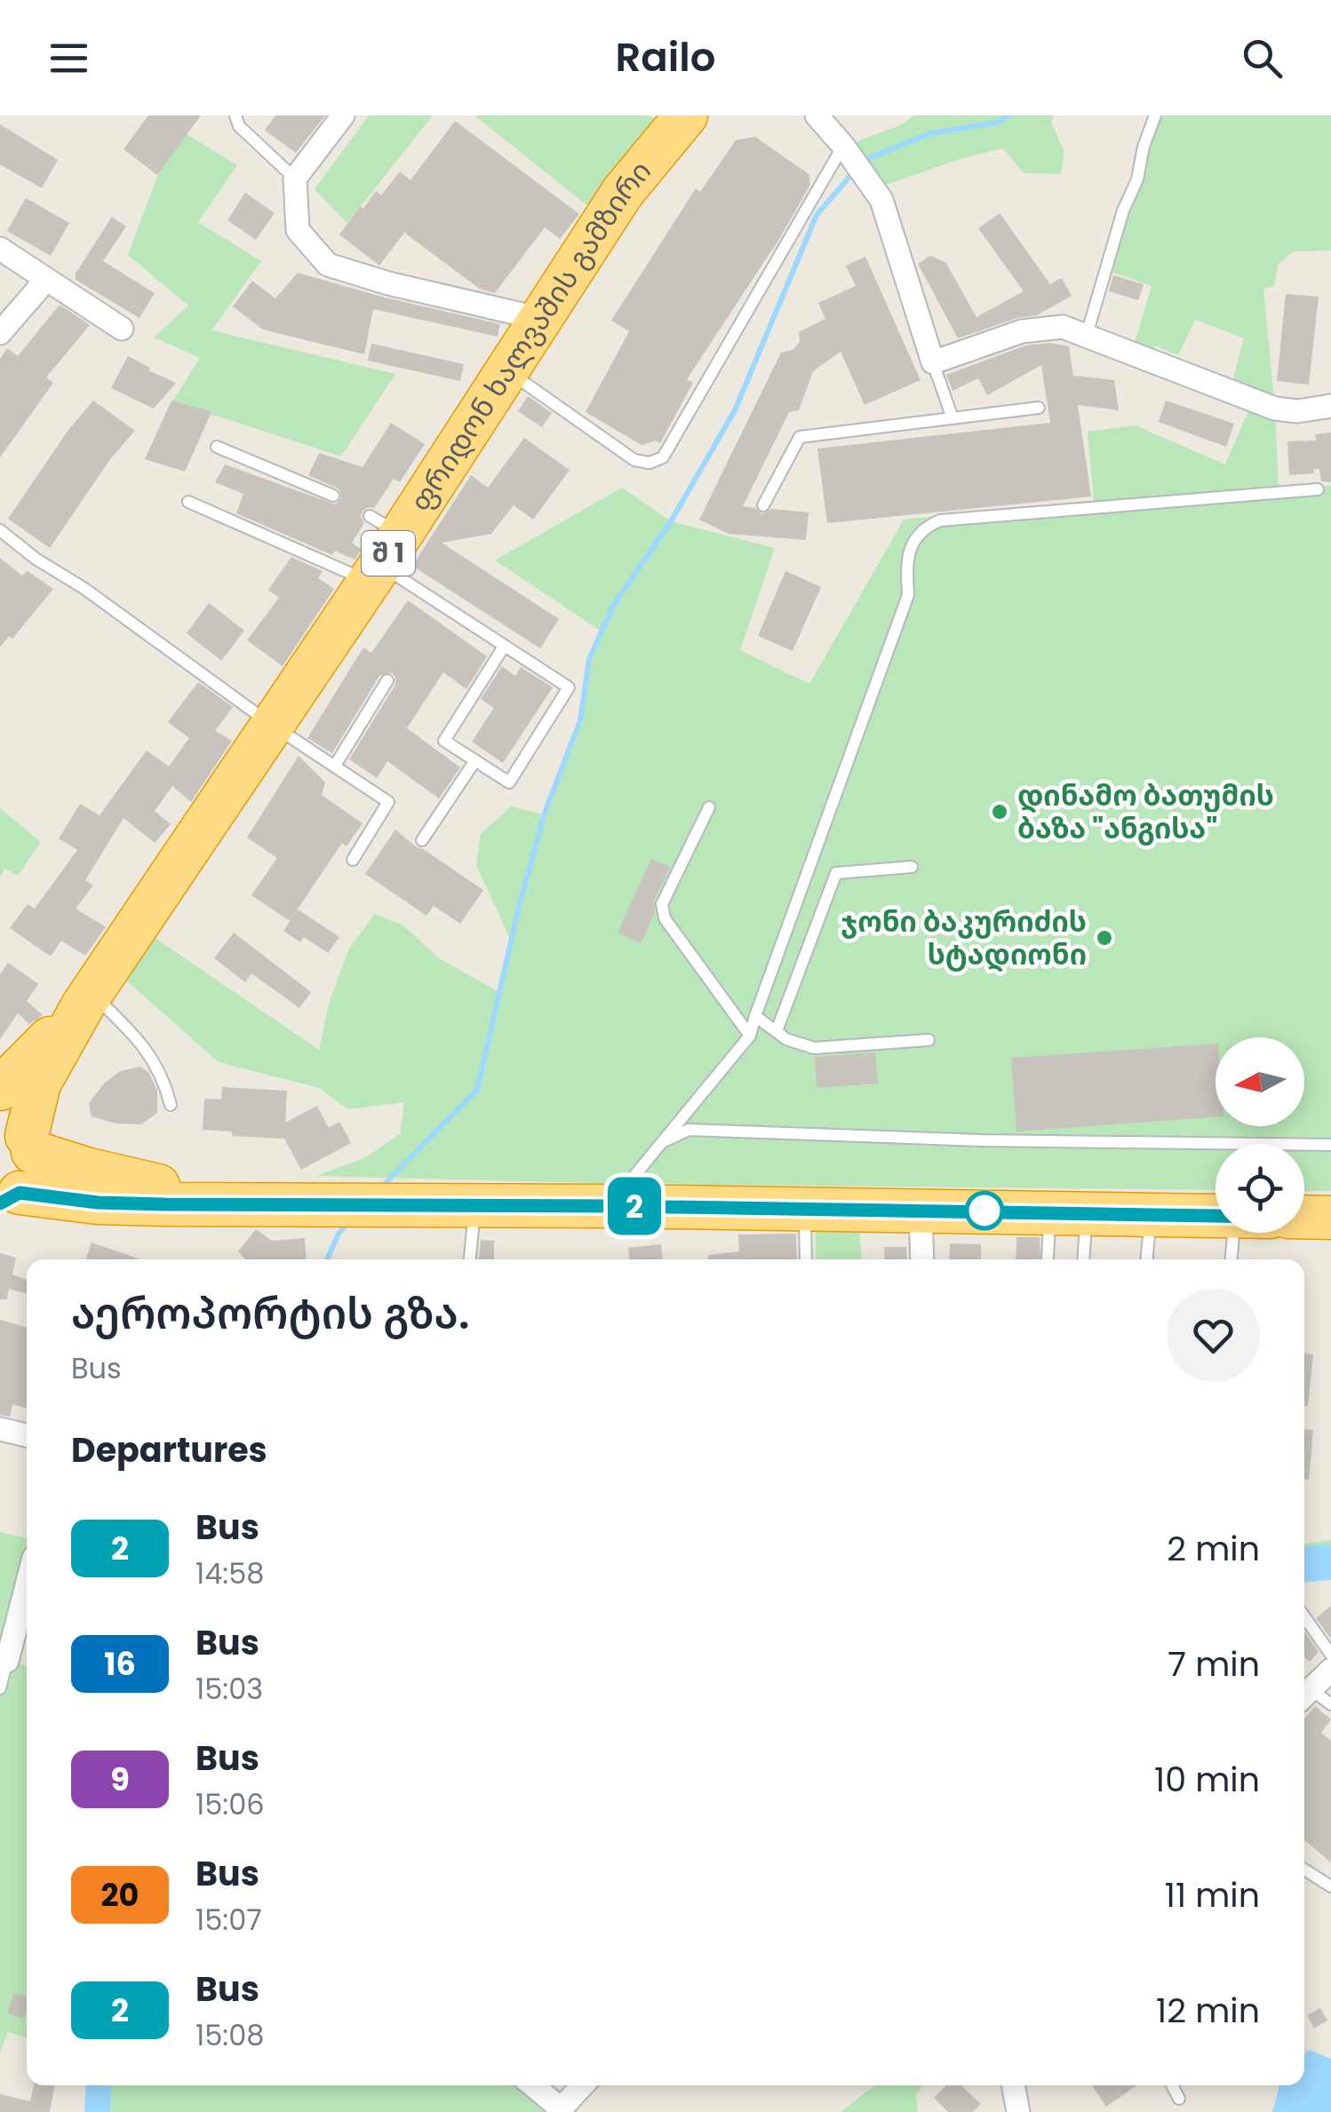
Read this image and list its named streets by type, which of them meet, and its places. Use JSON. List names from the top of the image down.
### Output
{
  "streets": {
    "highway": ["ფრიდონ ხალვაშის გამზირი", "შ 1"]
  },
  "crossings": [
    ["ფრიდონ ხალვაშის გამზირი", "შ 1"]
  ],
  "places": ["დინამო ბათუმის ბაზა \"ანგისა\"", "ჯონი ბაკურიძის სტადიონი"],
  "lines": ["bus line 2"],
  "north": "left",
  "page": {
    "header": "Railo",
    "on_map": "2",
    "heading": [
      ["აეროპორტის გზა.", "Bus"],
      "Departures"
    ],
    "list": [
      {
        "mark": "2",
        "name": "Bus",
        "note": "14:58",
        "value": "2 min"
      },
      {
        "mark": "16",
        "name": "Bus",
        "note": "15:03",
        "value": "7 min"
      },
      {
        "mark": "9",
        "name": "Bus",
        "note": "15:06",
        "value": "10 min"
      },
      {
        "mark": "20",
        "name": "Bus",
        "note": "15:07",
        "value": "11 min"
      },
      {
        "mark": "2",
        "name": "Bus",
        "note": "15:08",
        "value": "12 min"
      }
    ]
  }
}
